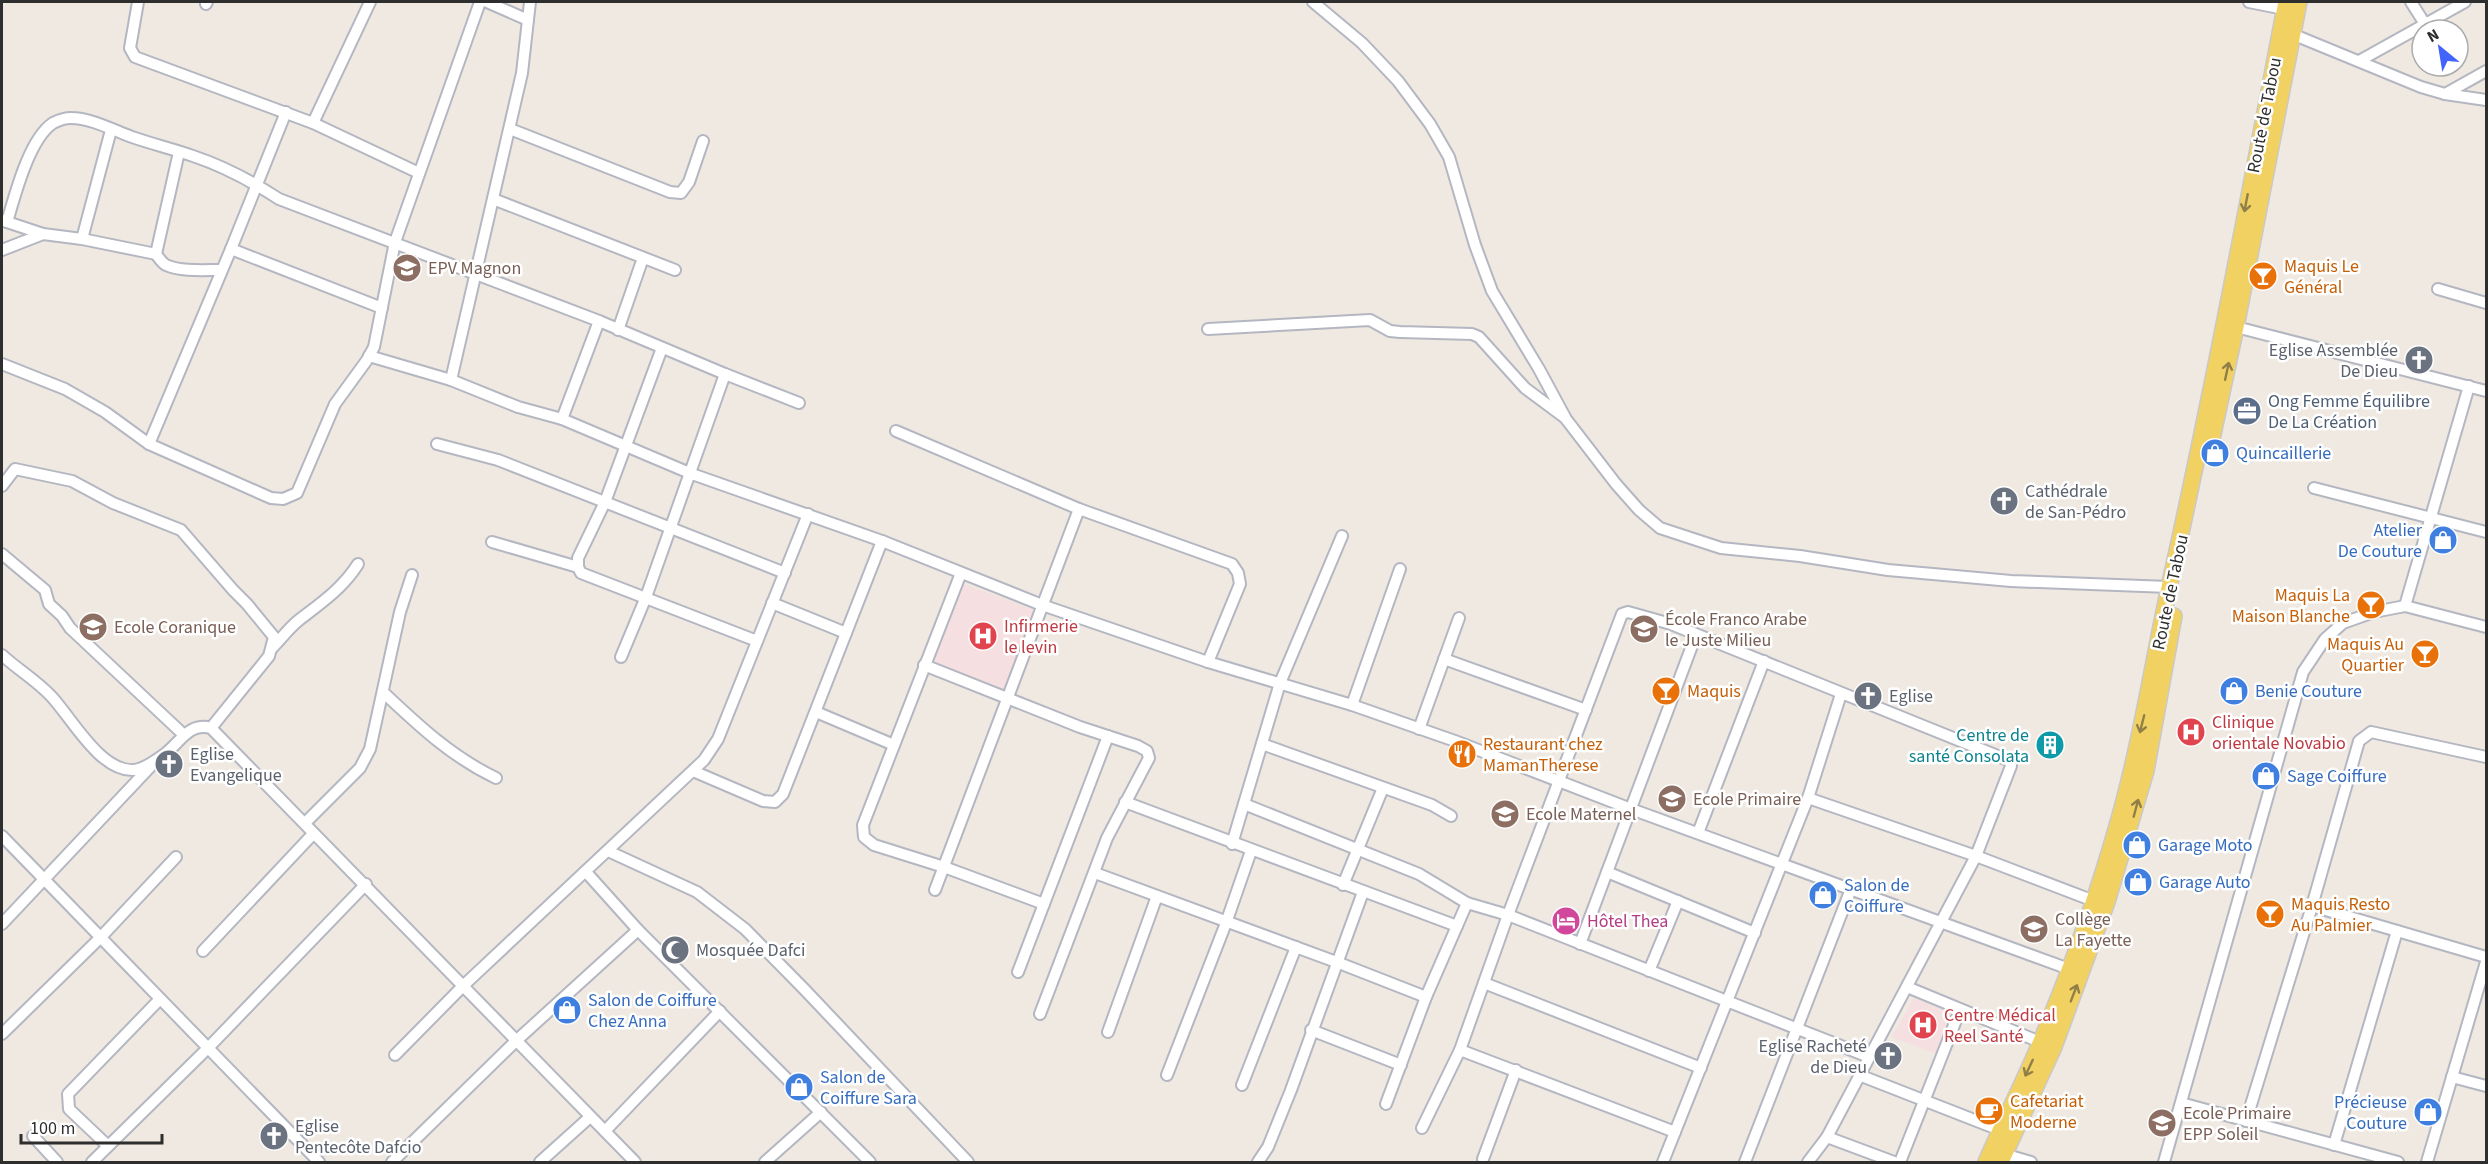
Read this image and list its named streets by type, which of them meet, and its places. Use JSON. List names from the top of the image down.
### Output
{
  "streets": {
    "main road": ["Route de Tabou"]
  },
  "places": {
    "school or university": [
      "EPV Magnon",
      "Ecole Coranique",
      "École Franco Arabe le Juste Milieu",
      "Ecole Primaire",
      "Ecole Maternel",
      "Collège La Fayette",
      "Ecole Primaire EPP Soleil"
    ],
    "bar": [
      "Maquis Le Général",
      "Maquis La Maison Blanche",
      "Maquis Au Quartier",
      "Maquis",
      "Maquis Resto Au Palmier"
    ],
    "church": [
      "Eglise Assemblée De Dieu",
      "Cathédrale de San-Pédro",
      "Eglise",
      "Eglise Evangelique",
      "Eglise Racheté de Dieu",
      "Eglise Pentecôte Dafcio"
    ],
    "office": ["Ong Femme Équilibre De La Création"],
    "shop": [
      "Quincaillerie",
      "Atelier De Couture",
      "Benie Couture",
      "Sage Coiffure",
      "Garage Moto",
      "Garage Auto",
      "Salon de Coiffure",
      "Salon de Coiffure Chez Anna",
      "Salon de Coiffure Sara",
      "Précieuse Couture"
    ],
    "hospital": ["Infirmerie le levin", "Clinique orientale Novabio", "Centre Médical Reel Santé"],
    "building": ["Centre de santé Consolata"],
    "restaurant": ["Restaurant chez MamanTherese"],
    "hotel": ["Hôtel Thea"],
    "mosque": ["Mosquée Dafci"],
    "cafe": ["Cafetariat Moderne"]
  },
  "scale_bar": "100 m",
  "north": "top left"
}
